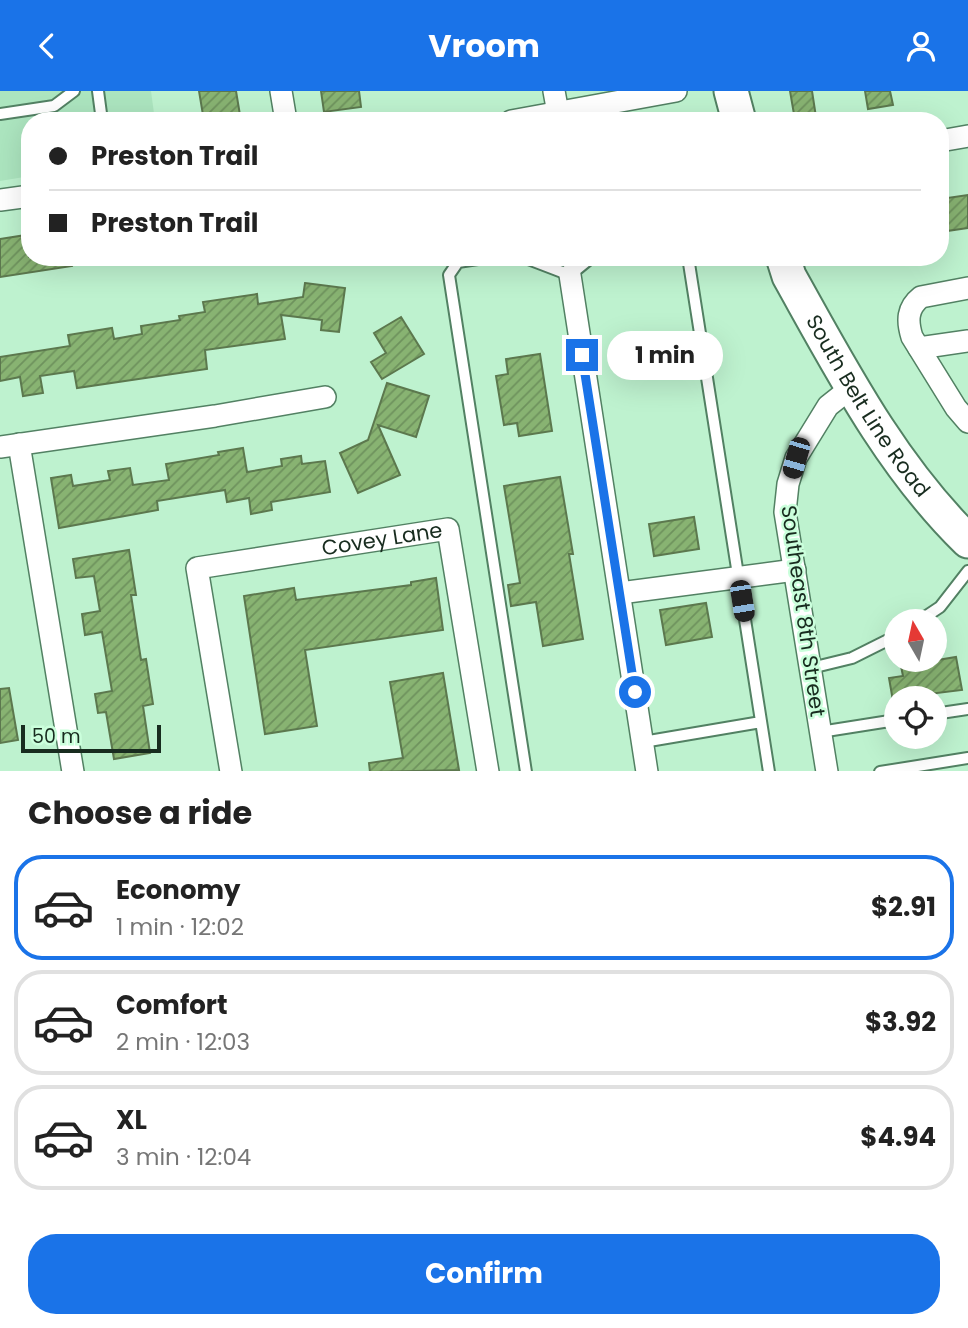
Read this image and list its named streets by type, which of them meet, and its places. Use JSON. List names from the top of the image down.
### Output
{
  "streets": {
    "main road": ["South Belt Line Road"],
    "street": ["Covey Lane", "Southeast 8th Street"]
  },
  "crossings": [
    ["South Belt Line Road", "Southeast 8th Street"]
  ],
  "scale_bar": "50 m",
  "north": "top",
  "page": {
    "header": "Vroom",
    "banner": ["Preston Trail", "Preston Trail"],
    "bubble": "1 min",
    "scale": "50 m",
    "heading": "Choose a ride",
    "list": [
      {
        "name": "Economy",
        "note": "1 min · 12:02",
        "value": "$2.91"
      },
      {
        "name": "Comfort",
        "note": "2 min · 12:03",
        "value": "$3.92"
      },
      {
        "name": "XL",
        "note": "3 min · 12:04",
        "value": "$4.94"
      }
    ],
    "buttons": "Confirm"
  }
}
